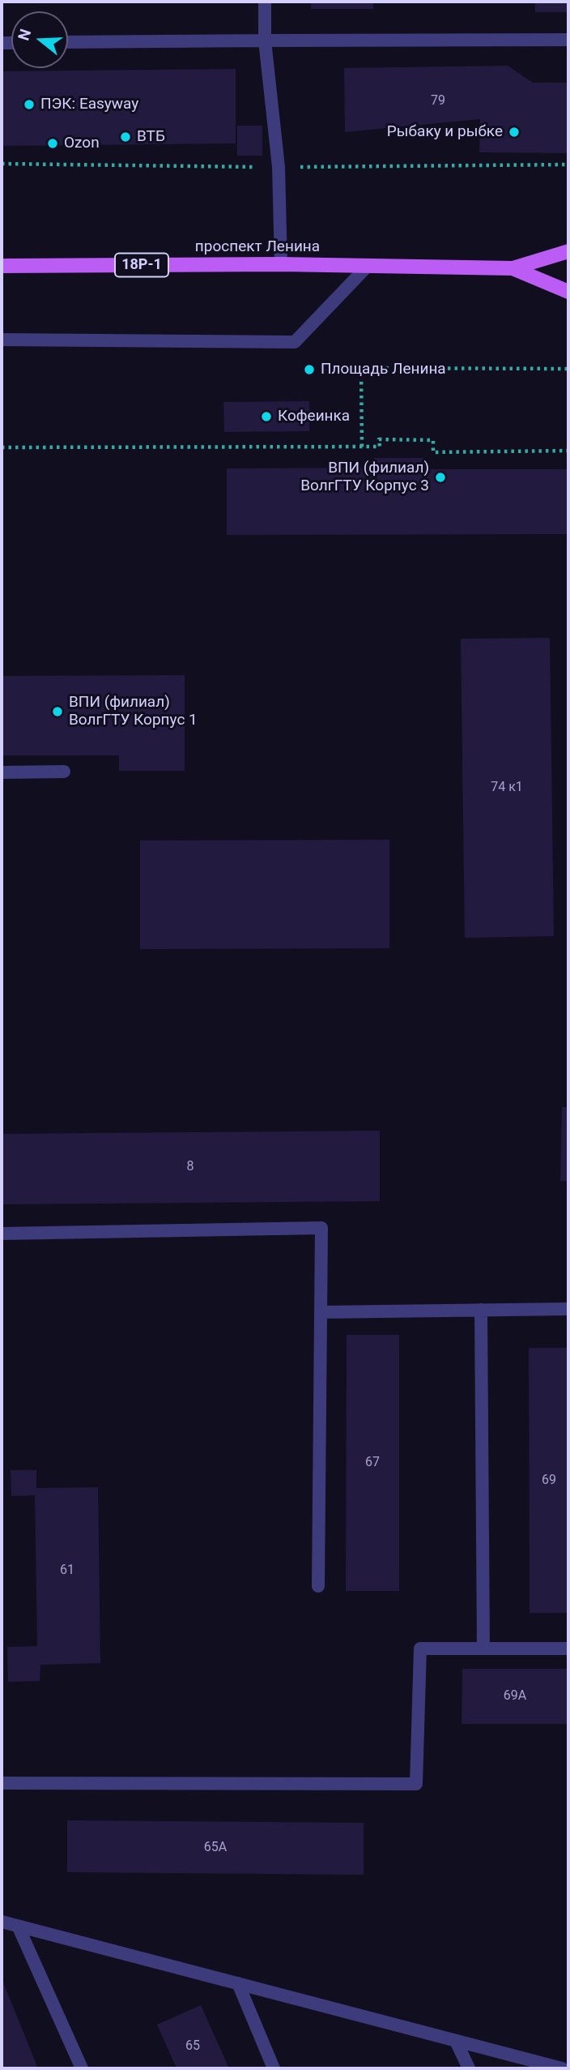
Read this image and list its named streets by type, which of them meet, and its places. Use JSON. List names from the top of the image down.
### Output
{
  "streets": {
    "main road": ["проспект Ленина", "18Р-1"]
  },
  "places": [
    "ПЭК: Easyway",
    "Рыбаку и рыбке",
    "ВТБ",
    "Ozon",
    "Площадь Ленина",
    "Кофеинка",
    "ВПИ (филиал) ВолгГТУ Корпус 3",
    "ВПИ (филиал) ВолгГТУ Корпус 1"
  ],
  "house_numbers": [
    "79",
    "74 к1",
    "8",
    "67",
    "69",
    "61",
    "69А",
    "65А",
    "65"
  ],
  "north": "left"
}
